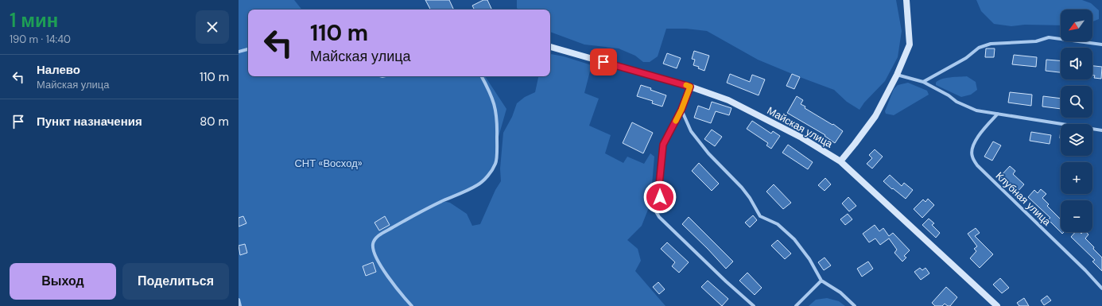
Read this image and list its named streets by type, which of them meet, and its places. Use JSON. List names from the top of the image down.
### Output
{
  "streets": {
    "street": ["Майская улица", "Клубная улица"]
  },
  "parks": ["СНТ «Восход»"],
  "north": "bottom left",
  "page": {
    "heading": ["1 мин", "190 m · 14:40"],
    "map_buttons": ["+", "−"],
    "turn": ["110 m", "Майская улица"],
    "list": [
      {
        "name": "Налево",
        "note": "Майская улица",
        "value": "110 m"
      },
      {
        "name": "Пункт назначения",
        "value": "80 m"
      }
    ],
    "buttons": ["Выход", "Поделиться"]
  }
}
